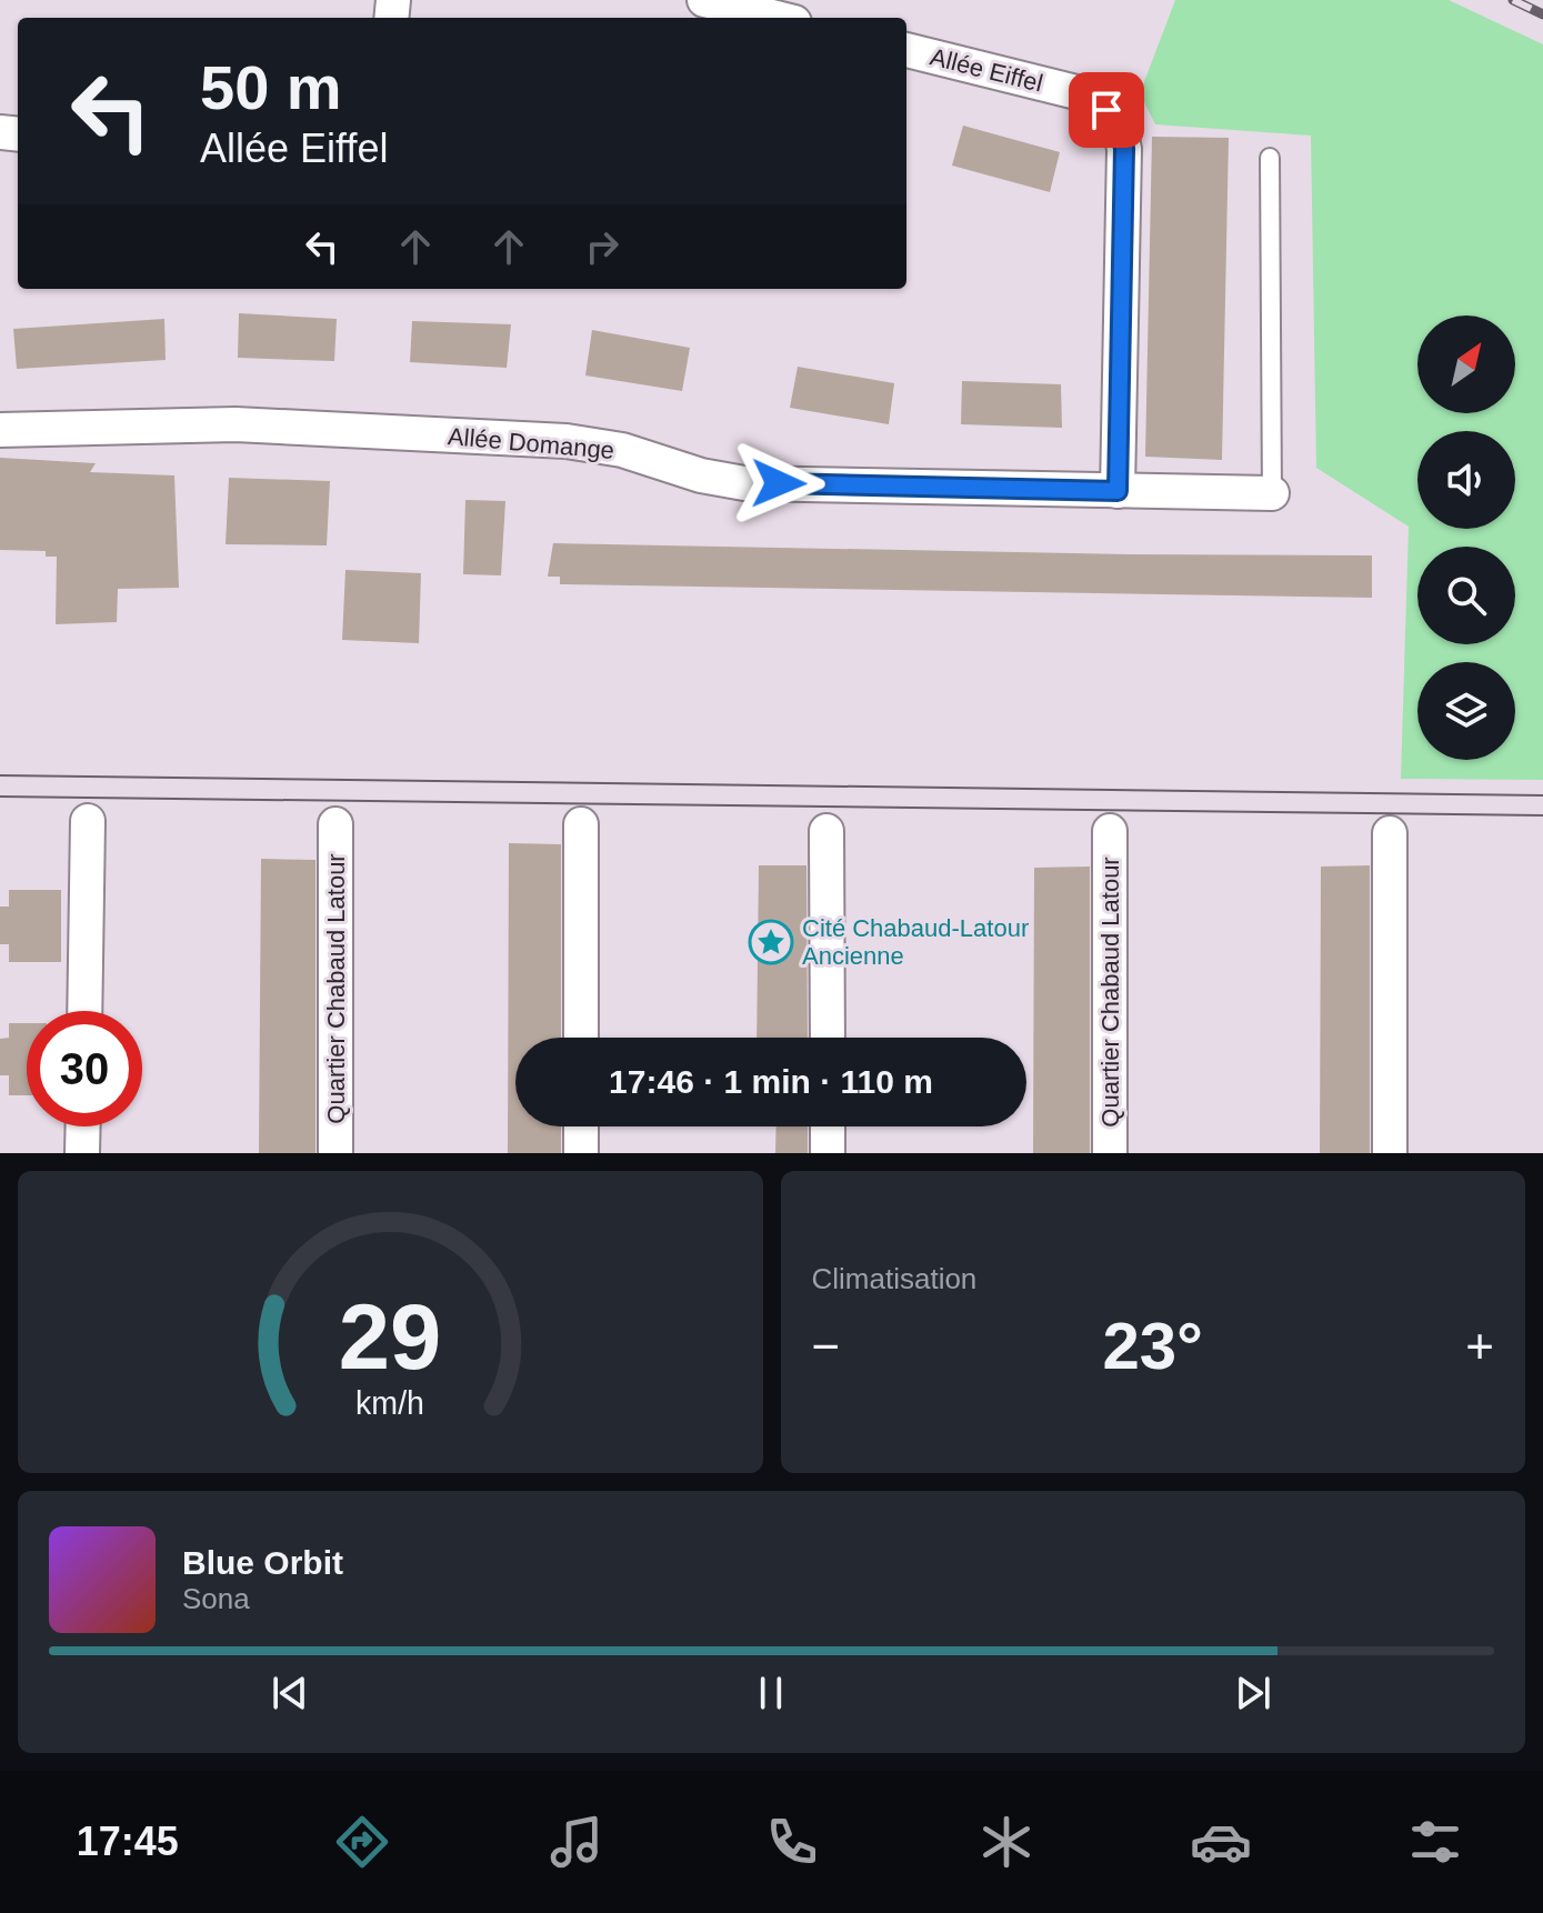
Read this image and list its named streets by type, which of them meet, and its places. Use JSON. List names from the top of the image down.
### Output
{
  "streets": {
    "street": ["Allée Eiffel", "Allée Domange", "Quartier Chabaud Latour"]
  },
  "crossings": [
    ["Allée Eiffel", "Allée Domange"]
  ],
  "places": {
    "place": ["Cité Chabaud-Latour Ancienne"]
  },
  "north": "top right",
  "page": {
    "turn": ["50 m", "Allée Eiffel"],
    "limit": "30",
    "trip": "17:46 · 1 min · 110 m",
    "tile": "Climatisation",
    "heat": ["−", "23°", "+"],
    "song": ["Blue Orbit", "Sona"],
    "tabs": "17:45",
    "gauge": ["29", "km/h"]
  }
}
